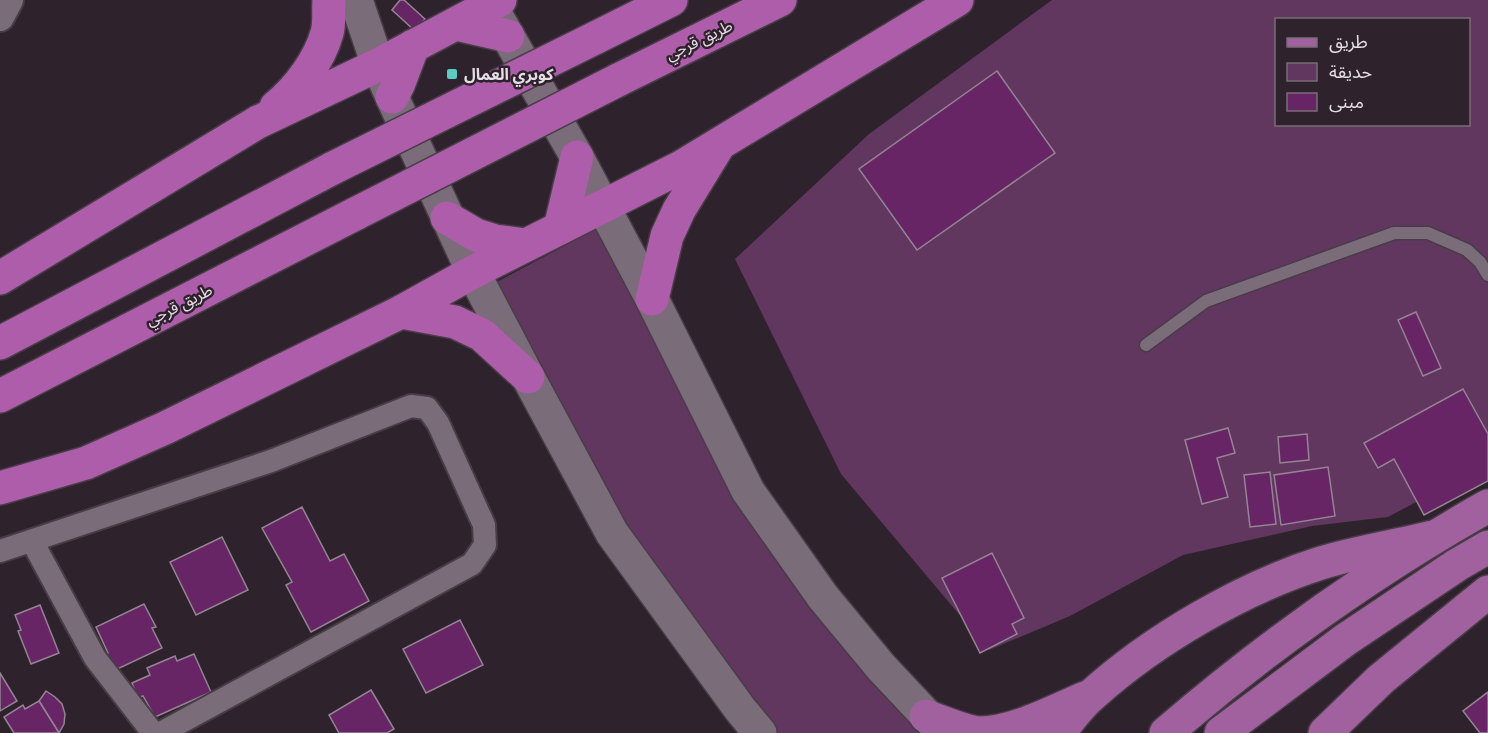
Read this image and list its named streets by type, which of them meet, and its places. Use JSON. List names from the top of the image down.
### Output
{
  "streets": {
    "highway": ["طريق قرجي"]
  },
  "places": {
    "transit": ["كوبري العمال"]
  },
  "legend": ["طريق", "حديقة", "مبنى"]
}
